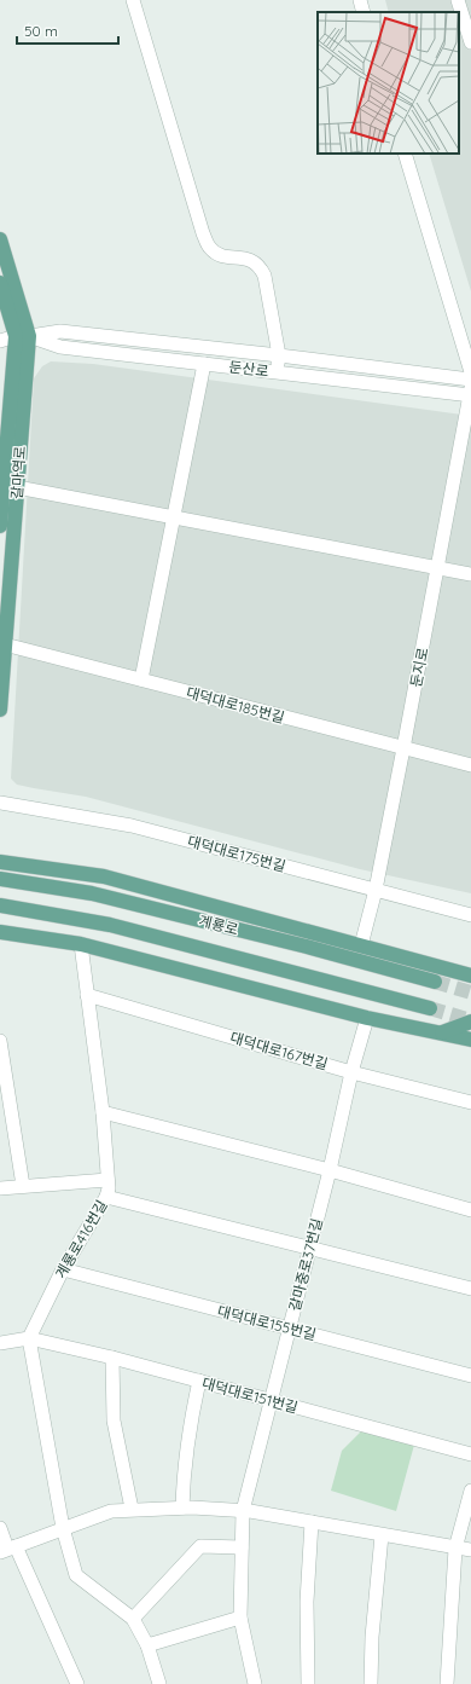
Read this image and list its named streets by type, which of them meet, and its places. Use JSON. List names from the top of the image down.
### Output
{
  "streets": {
    "main road": ["갈마역로", "계룡로"],
    "street": [
      "둔산로",
      "둔지로",
      "대덕대로185번길",
      "대덕대로175번길",
      "대덕대로167번길",
      "계룡로416번길",
      "갈마중로37번길",
      "대덕대로155번길",
      "대덕대로151번길"
    ]
  },
  "crossings": [
    ["둔산로", "갈마역로"],
    ["둔산로", "둔지로"],
    ["갈마역로", "대덕대로185번길"],
    ["둔지로", "대덕대로185번길"],
    ["둔지로", "대덕대로175번길"],
    ["대덕대로167번길", "계룡로416번길"],
    ["대덕대로167번길", "갈마중로37번길"],
    ["계룡로416번길", "대덕대로155번길"],
    ["계룡로416번길", "대덕대로151번길"],
    ["갈마중로37번길", "대덕대로155번길"],
    ["갈마중로37번길", "대덕대로151번길"]
  ],
  "scale_bar": "50 m"
}
